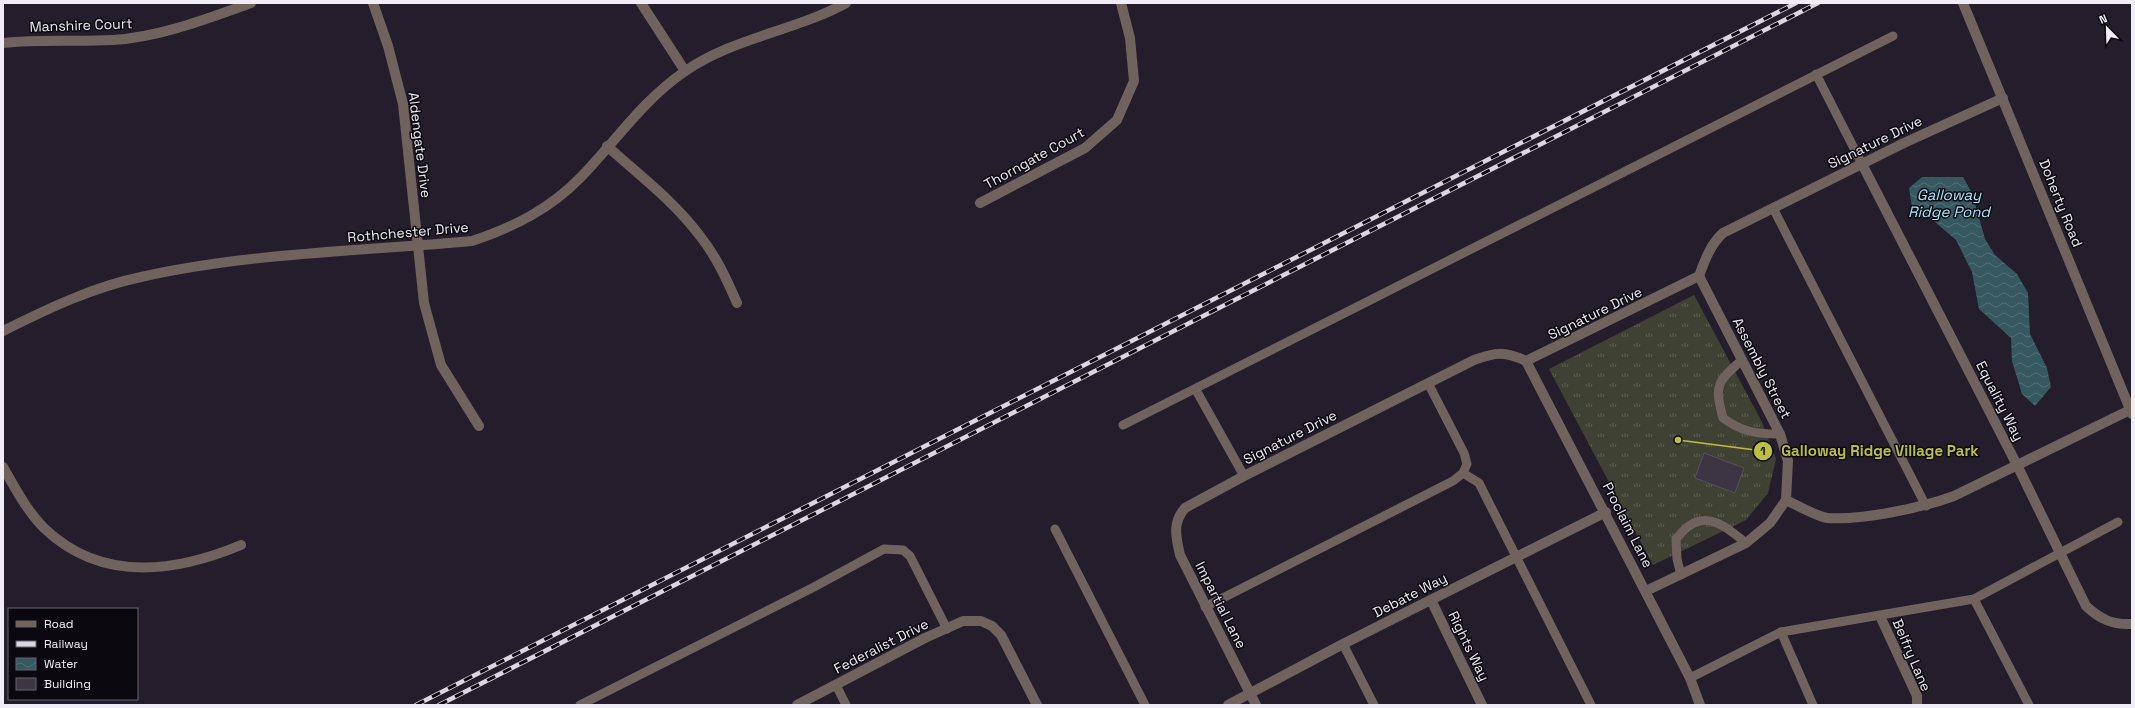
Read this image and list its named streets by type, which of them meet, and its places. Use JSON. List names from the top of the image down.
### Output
{
  "streets": {
    "street": [
      "Manshire Court",
      "Signature Drive",
      "Aldengate Drive",
      "Thorngate Court",
      "Doherty Road",
      "Rothchester Drive",
      "Assembly Street",
      "Equality Way",
      "Proclaim Lane",
      "Debate Way",
      "Impartial Lane",
      "Federalist Drive",
      "Rights Way",
      "Belfry Lane"
    ]
  },
  "crossings": [
    ["Signature Drive", "Doherty Road"],
    ["Signature Drive", "Assembly Street"],
    ["Signature Drive", "Equality Way"],
    ["Signature Drive", "Proclaim Lane"],
    ["Signature Drive", "Impartial Lane"],
    ["Aldengate Drive", "Rothchester Drive"],
    ["Proclaim Lane", "Debate Way"],
    ["Debate Way", "Impartial Lane"],
    ["Debate Way", "Rights Way"]
  ],
  "water": ["Galloway Ridge Pond"],
  "places": ["Galloway Ridge Village Park"],
  "legend": [
    "Road",
    "Railway",
    "Water",
    "Building"
  ],
  "north": "top left"
}
